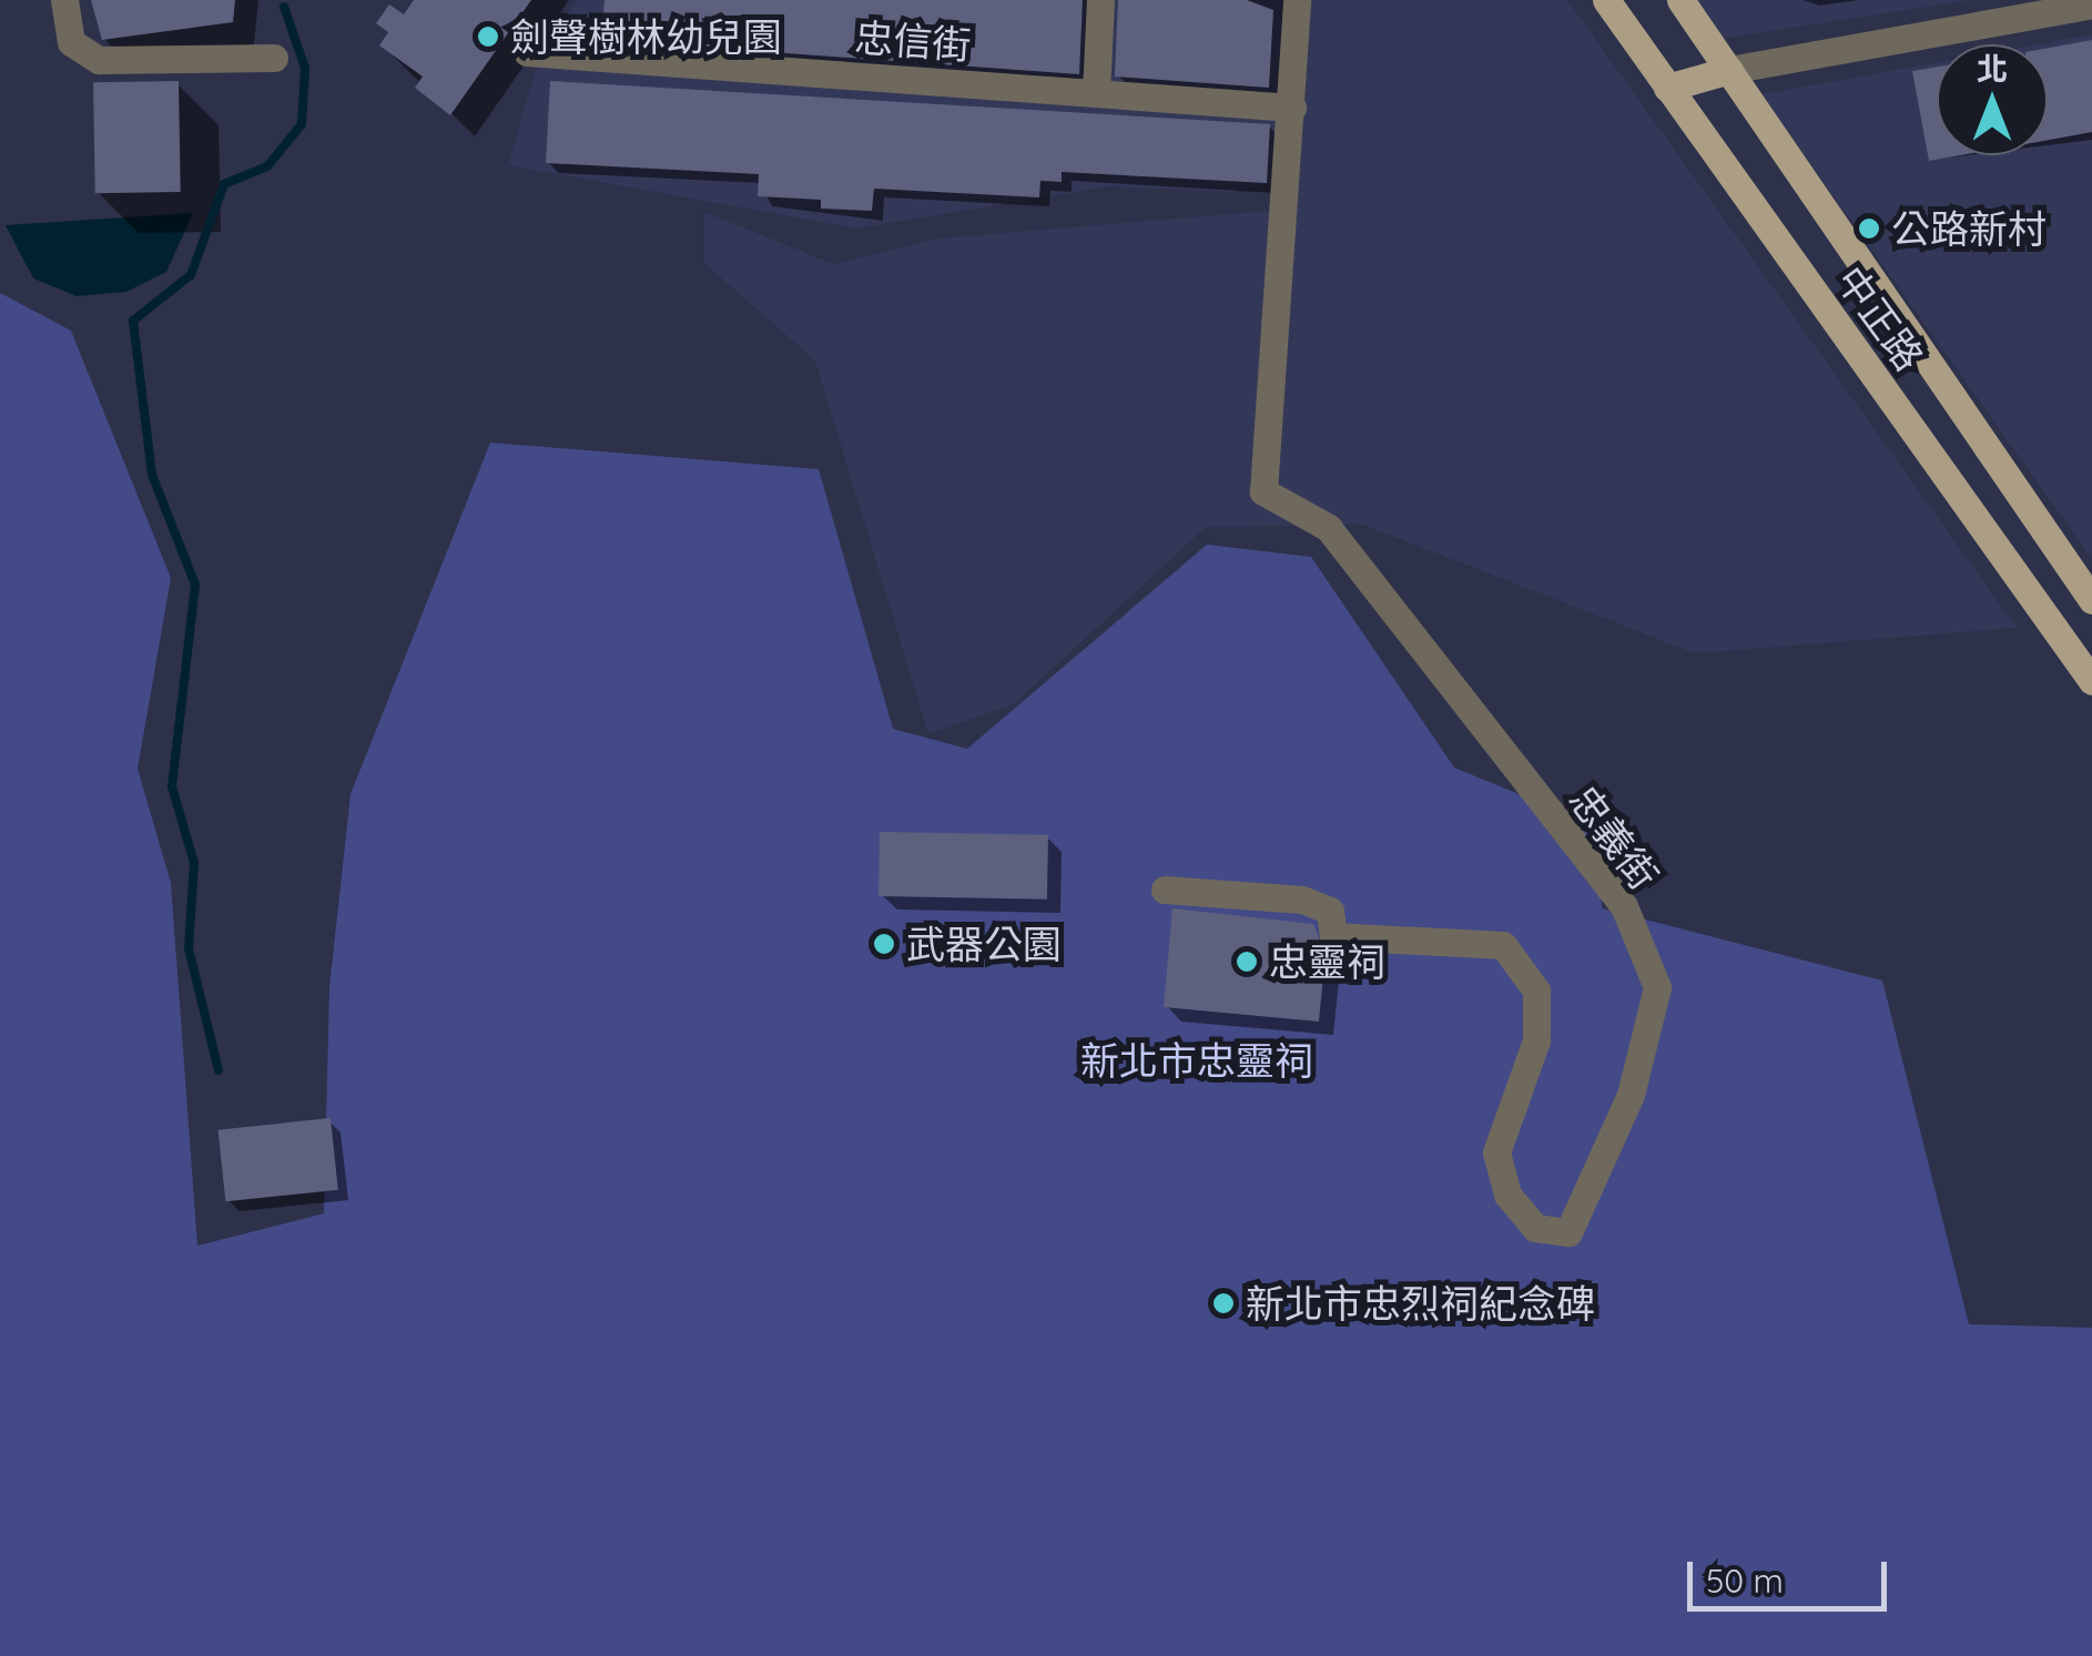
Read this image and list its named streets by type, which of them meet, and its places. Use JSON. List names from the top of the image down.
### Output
{
  "streets": {
    "main road": ["中正路"],
    "street": ["忠信街", "忠義街"]
  },
  "crossings": [
    ["忠信街", "忠義街"]
  ],
  "parks": ["新北市忠靈祠"],
  "places": [
    "劍聲樹林幼兒園",
    "公路新村",
    "武器公園",
    "忠靈祠",
    "新北市忠烈祠紀念碑"
  ],
  "scale_bar": "50 m",
  "north": "top"
}
